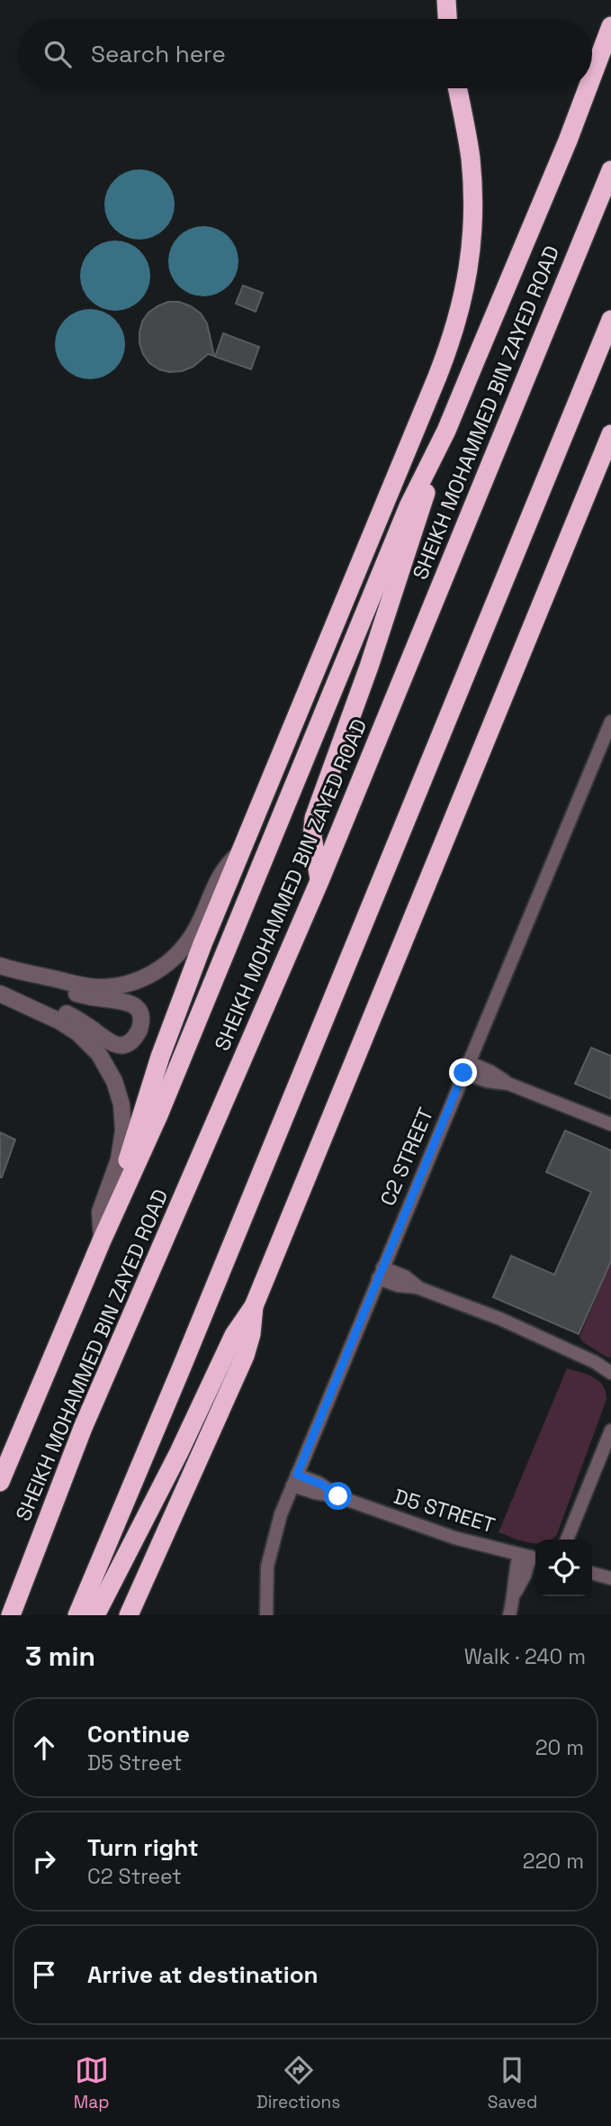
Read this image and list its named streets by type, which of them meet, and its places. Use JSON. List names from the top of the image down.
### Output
{
  "streets": {
    "highway": ["SHEIKH MOHAMMED BIN ZAYED ROAD"],
    "street": ["C2 STREET", "D5 STREET"]
  },
  "crossings": [
    ["C2 STREET", "D5 STREET"]
  ],
  "page": {
    "search": "Search here",
    "heading": ["3 min", "Walk · 240 m"],
    "list": [
      ["Continue", "D5 Street", "20 m"],
      ["Turn right", "C2 Street", "220 m"],
      "Arrive at destination"
    ],
    "nav": ["Map", "Directions", "Saved"]
  }
}
